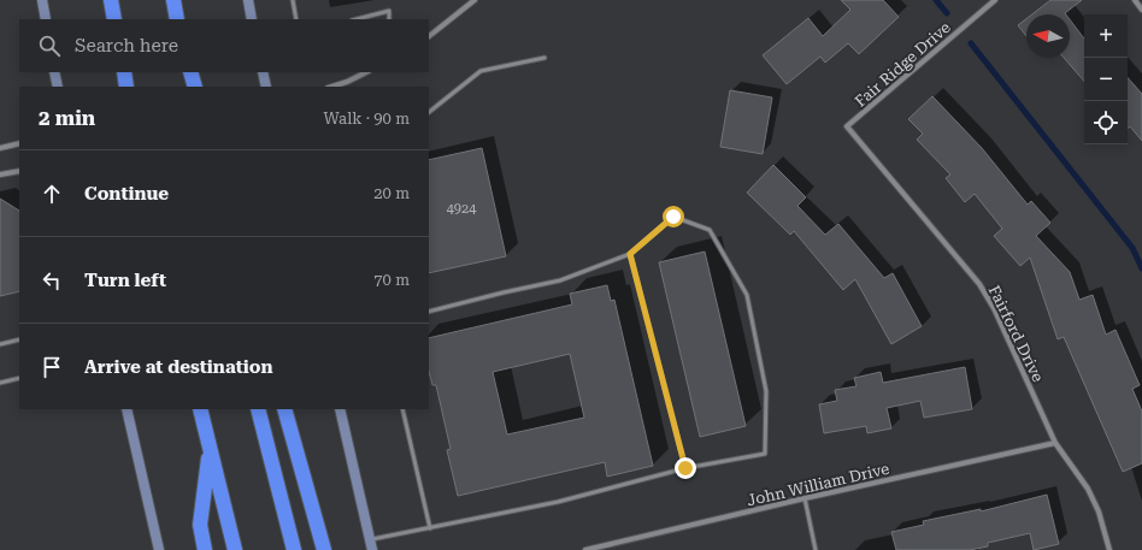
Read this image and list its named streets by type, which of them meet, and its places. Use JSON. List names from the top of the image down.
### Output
{
  "streets": {
    "street": ["Fair Ridge Drive", "Fairford Drive", "John William Drive"]
  },
  "crossings": [
    ["Fair Ridge Drive", "Fairford Drive"],
    ["Fairford Drive", "John William Drive"]
  ],
  "house_numbers": ["4924"],
  "north": "left",
  "page": {
    "map_buttons": ["+", "−"],
    "search": "Search here",
    "heading": ["2 min", "Walk · 90 m"],
    "list": [
      ["Continue", "20 m"],
      ["Turn left", "70 m"],
      "Arrive at destination"
    ]
  }
}
